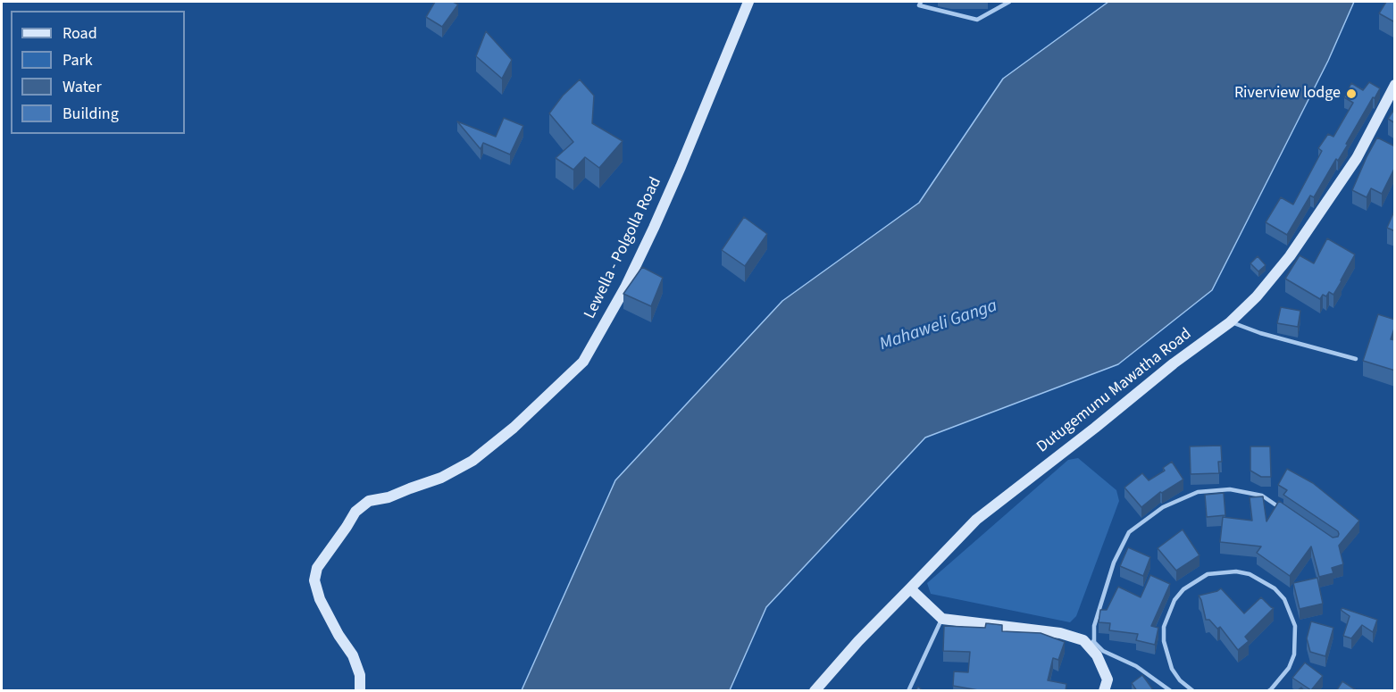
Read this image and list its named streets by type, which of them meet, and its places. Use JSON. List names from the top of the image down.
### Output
{
  "streets": {
    "street": ["Lewella - Polgolla Road", "Dutugemunu Mawatha Road"]
  },
  "water": ["Mahaweli Ganga"],
  "places": ["Riverview lodge"],
  "legend": [
    "Road",
    "Park",
    "Water",
    "Building"
  ]
}
